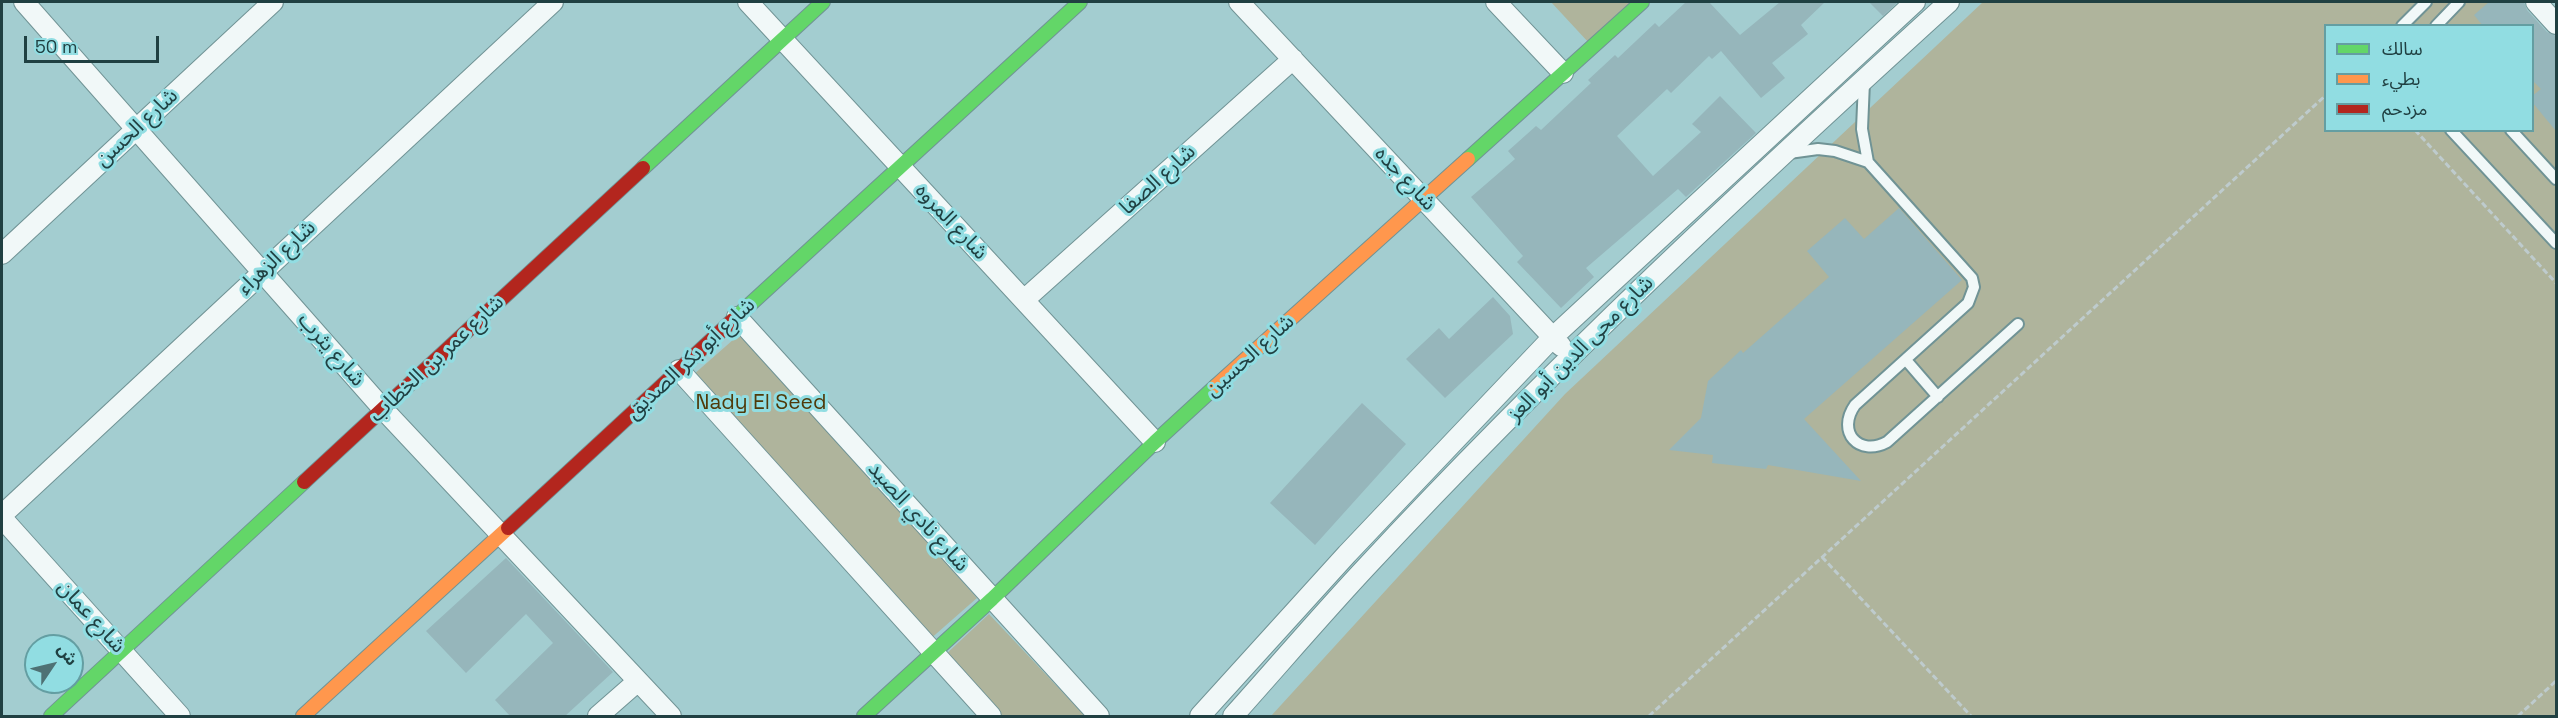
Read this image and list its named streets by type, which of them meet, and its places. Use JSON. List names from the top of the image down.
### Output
{
  "streets": {
    "street": [
      "شارع الحسن",
      "شارع جده",
      "شارع الصفا",
      "شارع المروه",
      "شارع الزهراء",
      "شارع محى الدين أبو العز",
      "شارع يثرب",
      "شارع الحسين",
      "شارع عمر بن الخطاب",
      "شارع أبو بكر الصديق",
      "شارع نادي الصيد",
      "شارع عمان"
    ]
  },
  "crossings": [
    ["شارع الحسن", "شارع يثرب"],
    ["شارع جده", "شارع الصفا"],
    ["شارع جده", "شارع محى الدين أبو العز"],
    ["شارع جده", "شارع الحسين"],
    ["شارع الصفا", "شارع المروه"],
    ["شارع المروه", "شارع الحسين"],
    ["شارع المروه", "شارع عمر بن الخطاب"],
    ["شارع المروه", "شارع أبو بكر الصديق"],
    ["شارع الزهراء", "شارع يثرب"],
    ["شارع الزهراء", "شارع عمان"],
    ["شارع يثرب", "شارع عمر بن الخطاب"],
    ["شارع يثرب", "شارع أبو بكر الصديق"],
    ["شارع الحسين", "شارع نادي الصيد"],
    ["شارع عمر بن الخطاب", "شارع عمان"],
    ["شارع أبو بكر الصديق", "شارع نادي الصيد"]
  ],
  "parks": ["Nady El Seed"],
  "legend": ["سالك", "بطيء", "مزدحم"],
  "scale_bar": "50 m",
  "north": "top right"
}
